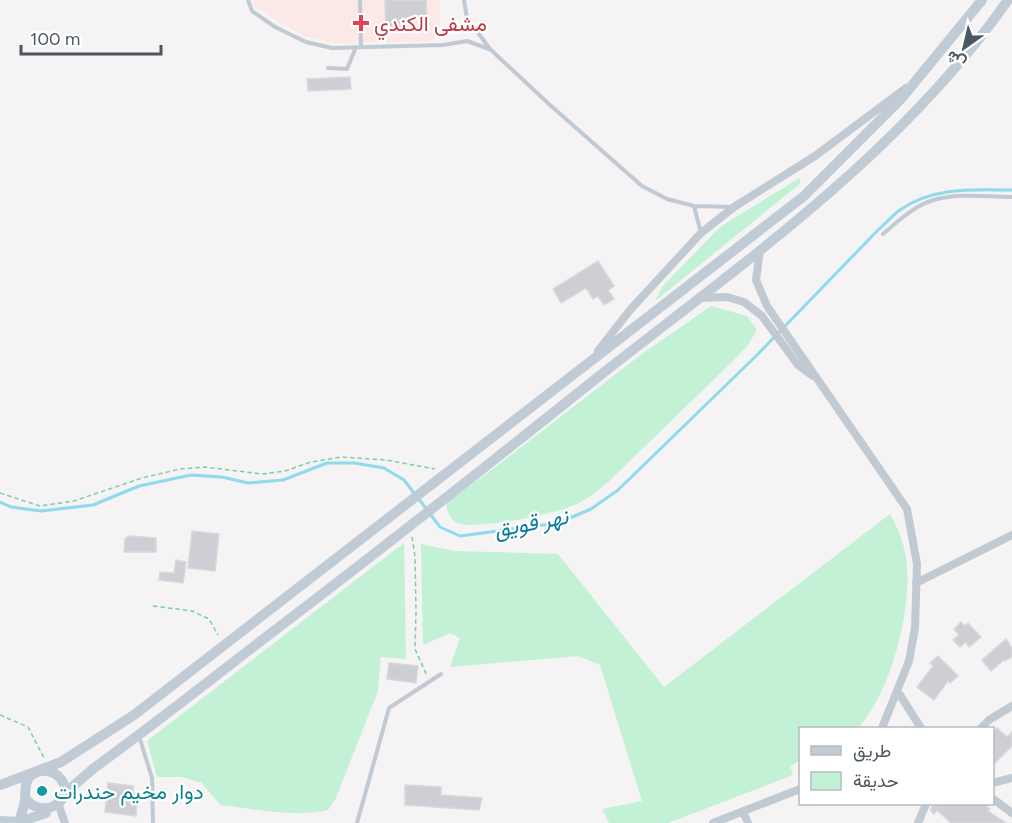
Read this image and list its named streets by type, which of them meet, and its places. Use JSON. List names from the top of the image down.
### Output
{
  "water": ["نهر قويق"],
  "places": {
    "health": ["مشفى الكندي"],
    "other": ["دوار مخيم حندرات"]
  },
  "legend": ["طريق", "حديقة"],
  "scale_bar": "100 m",
  "north": "bottom left"
}
